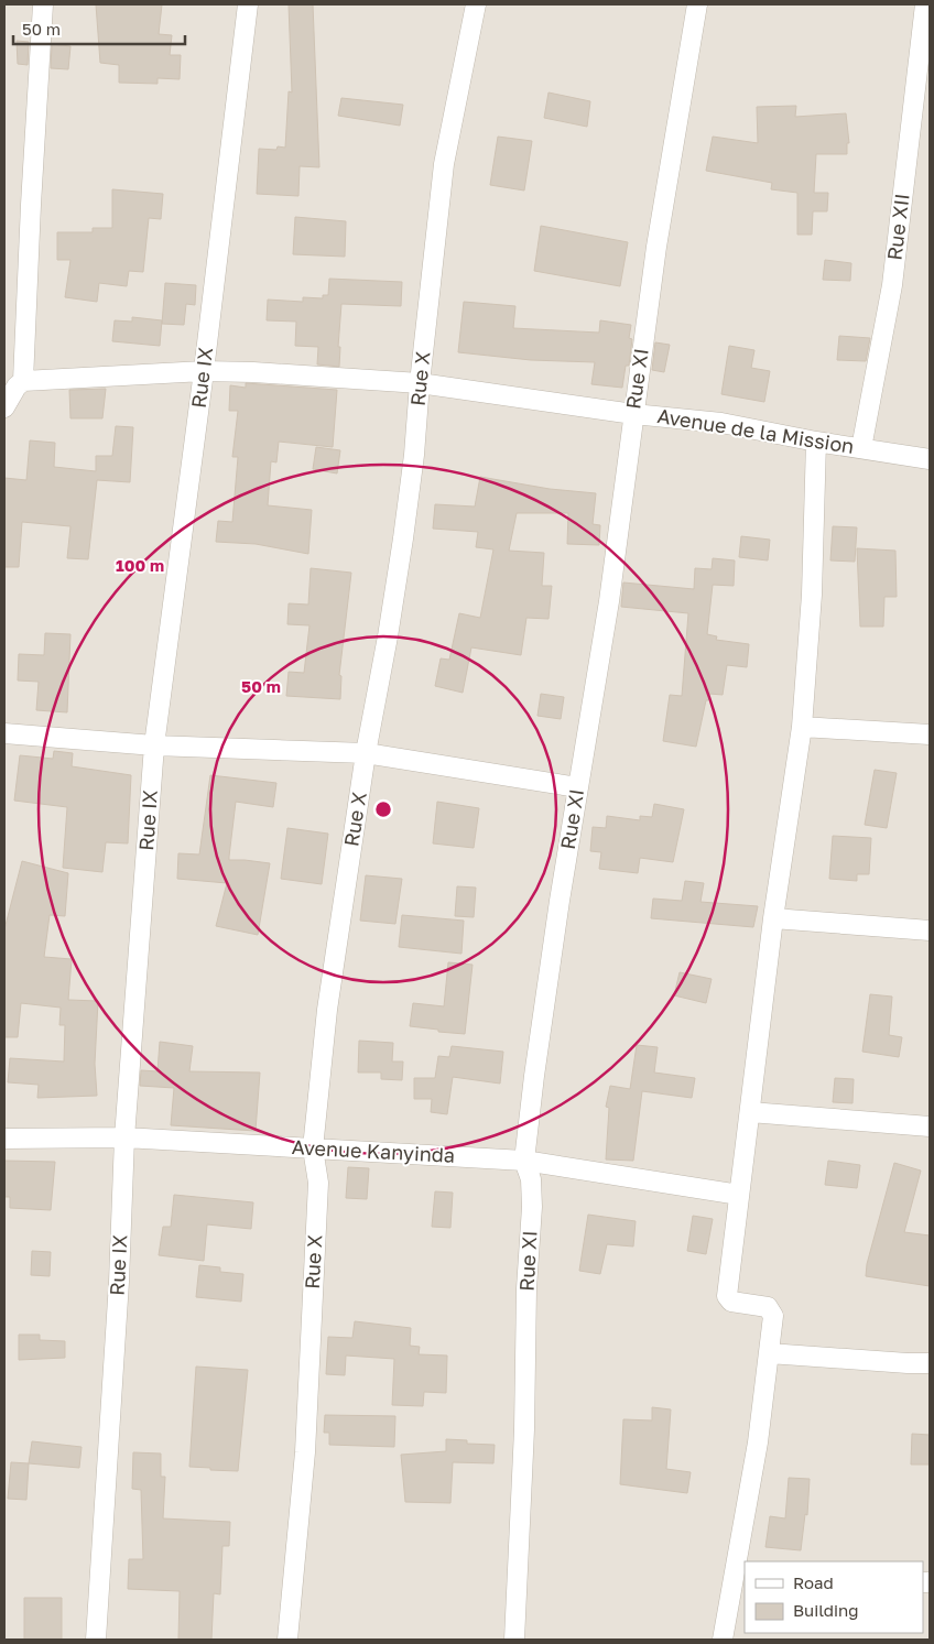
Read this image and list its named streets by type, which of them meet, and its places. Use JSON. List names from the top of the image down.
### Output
{
  "streets": {
    "street": [
      "Rue XII",
      "Rue IX",
      "Rue X",
      "Rue XI",
      "Avenue de la Mission",
      "Avenue Kanyinda"
    ]
  },
  "crossings": [
    ["Rue XII", "Avenue de la Mission"],
    ["Rue IX", "Avenue de la Mission"],
    ["Rue IX", "Avenue Kanyinda"],
    ["Rue X", "Avenue de la Mission"],
    ["Rue X", "Avenue Kanyinda"],
    ["Rue XI", "Avenue de la Mission"],
    ["Rue XI", "Avenue Kanyinda"]
  ],
  "legend": ["Road", "Building"],
  "scale_bar": "50 m",
  "rings": ["100 m", "50 m"]
}
